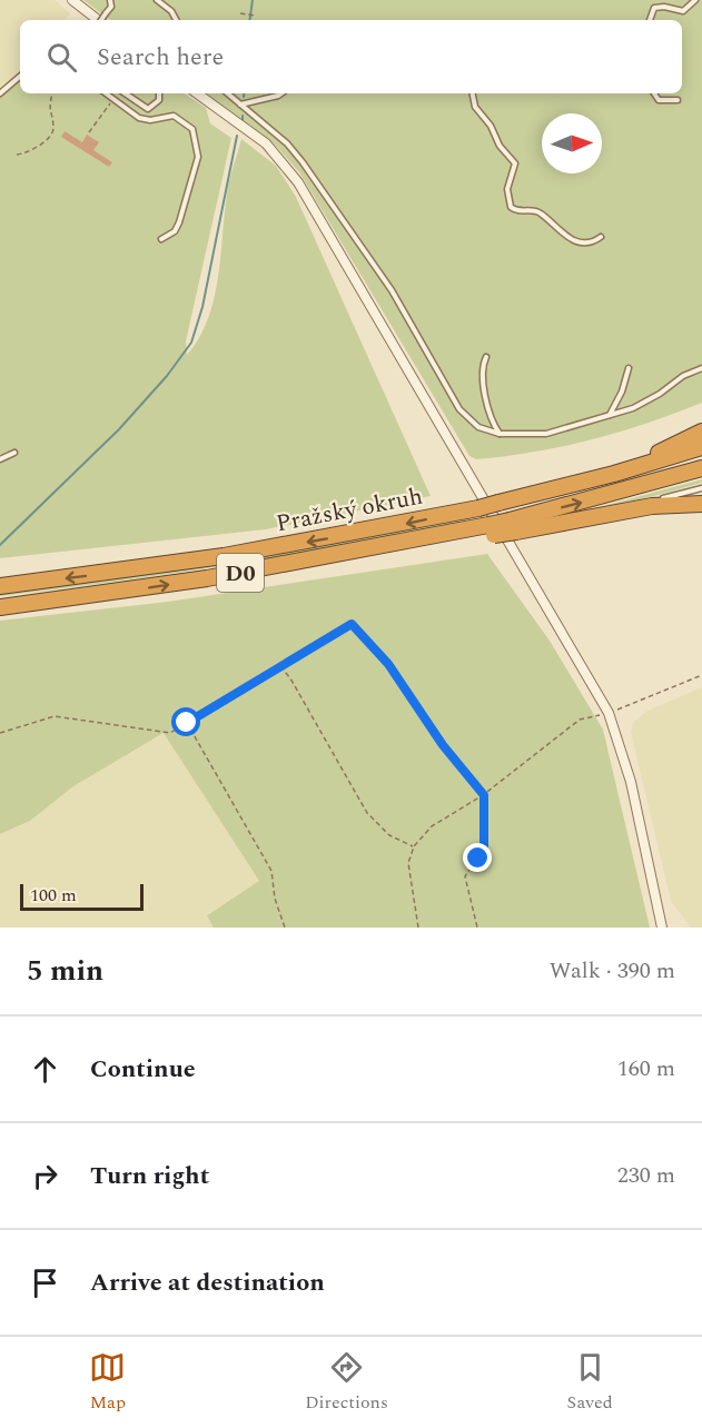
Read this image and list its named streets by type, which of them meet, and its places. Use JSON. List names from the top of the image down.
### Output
{
  "streets": {
    "highway": ["Pražský okruh", "D0"]
  },
  "scale_bar": "100 m",
  "north": "right",
  "page": {
    "search": "Search here",
    "scale": "100 m",
    "heading": ["5 min", "Walk · 390 m"],
    "list": [
      ["Continue", "160 m"],
      ["Turn right", "230 m"],
      "Arrive at destination"
    ],
    "nav": ["Map", "Directions", "Saved"]
  }
}
